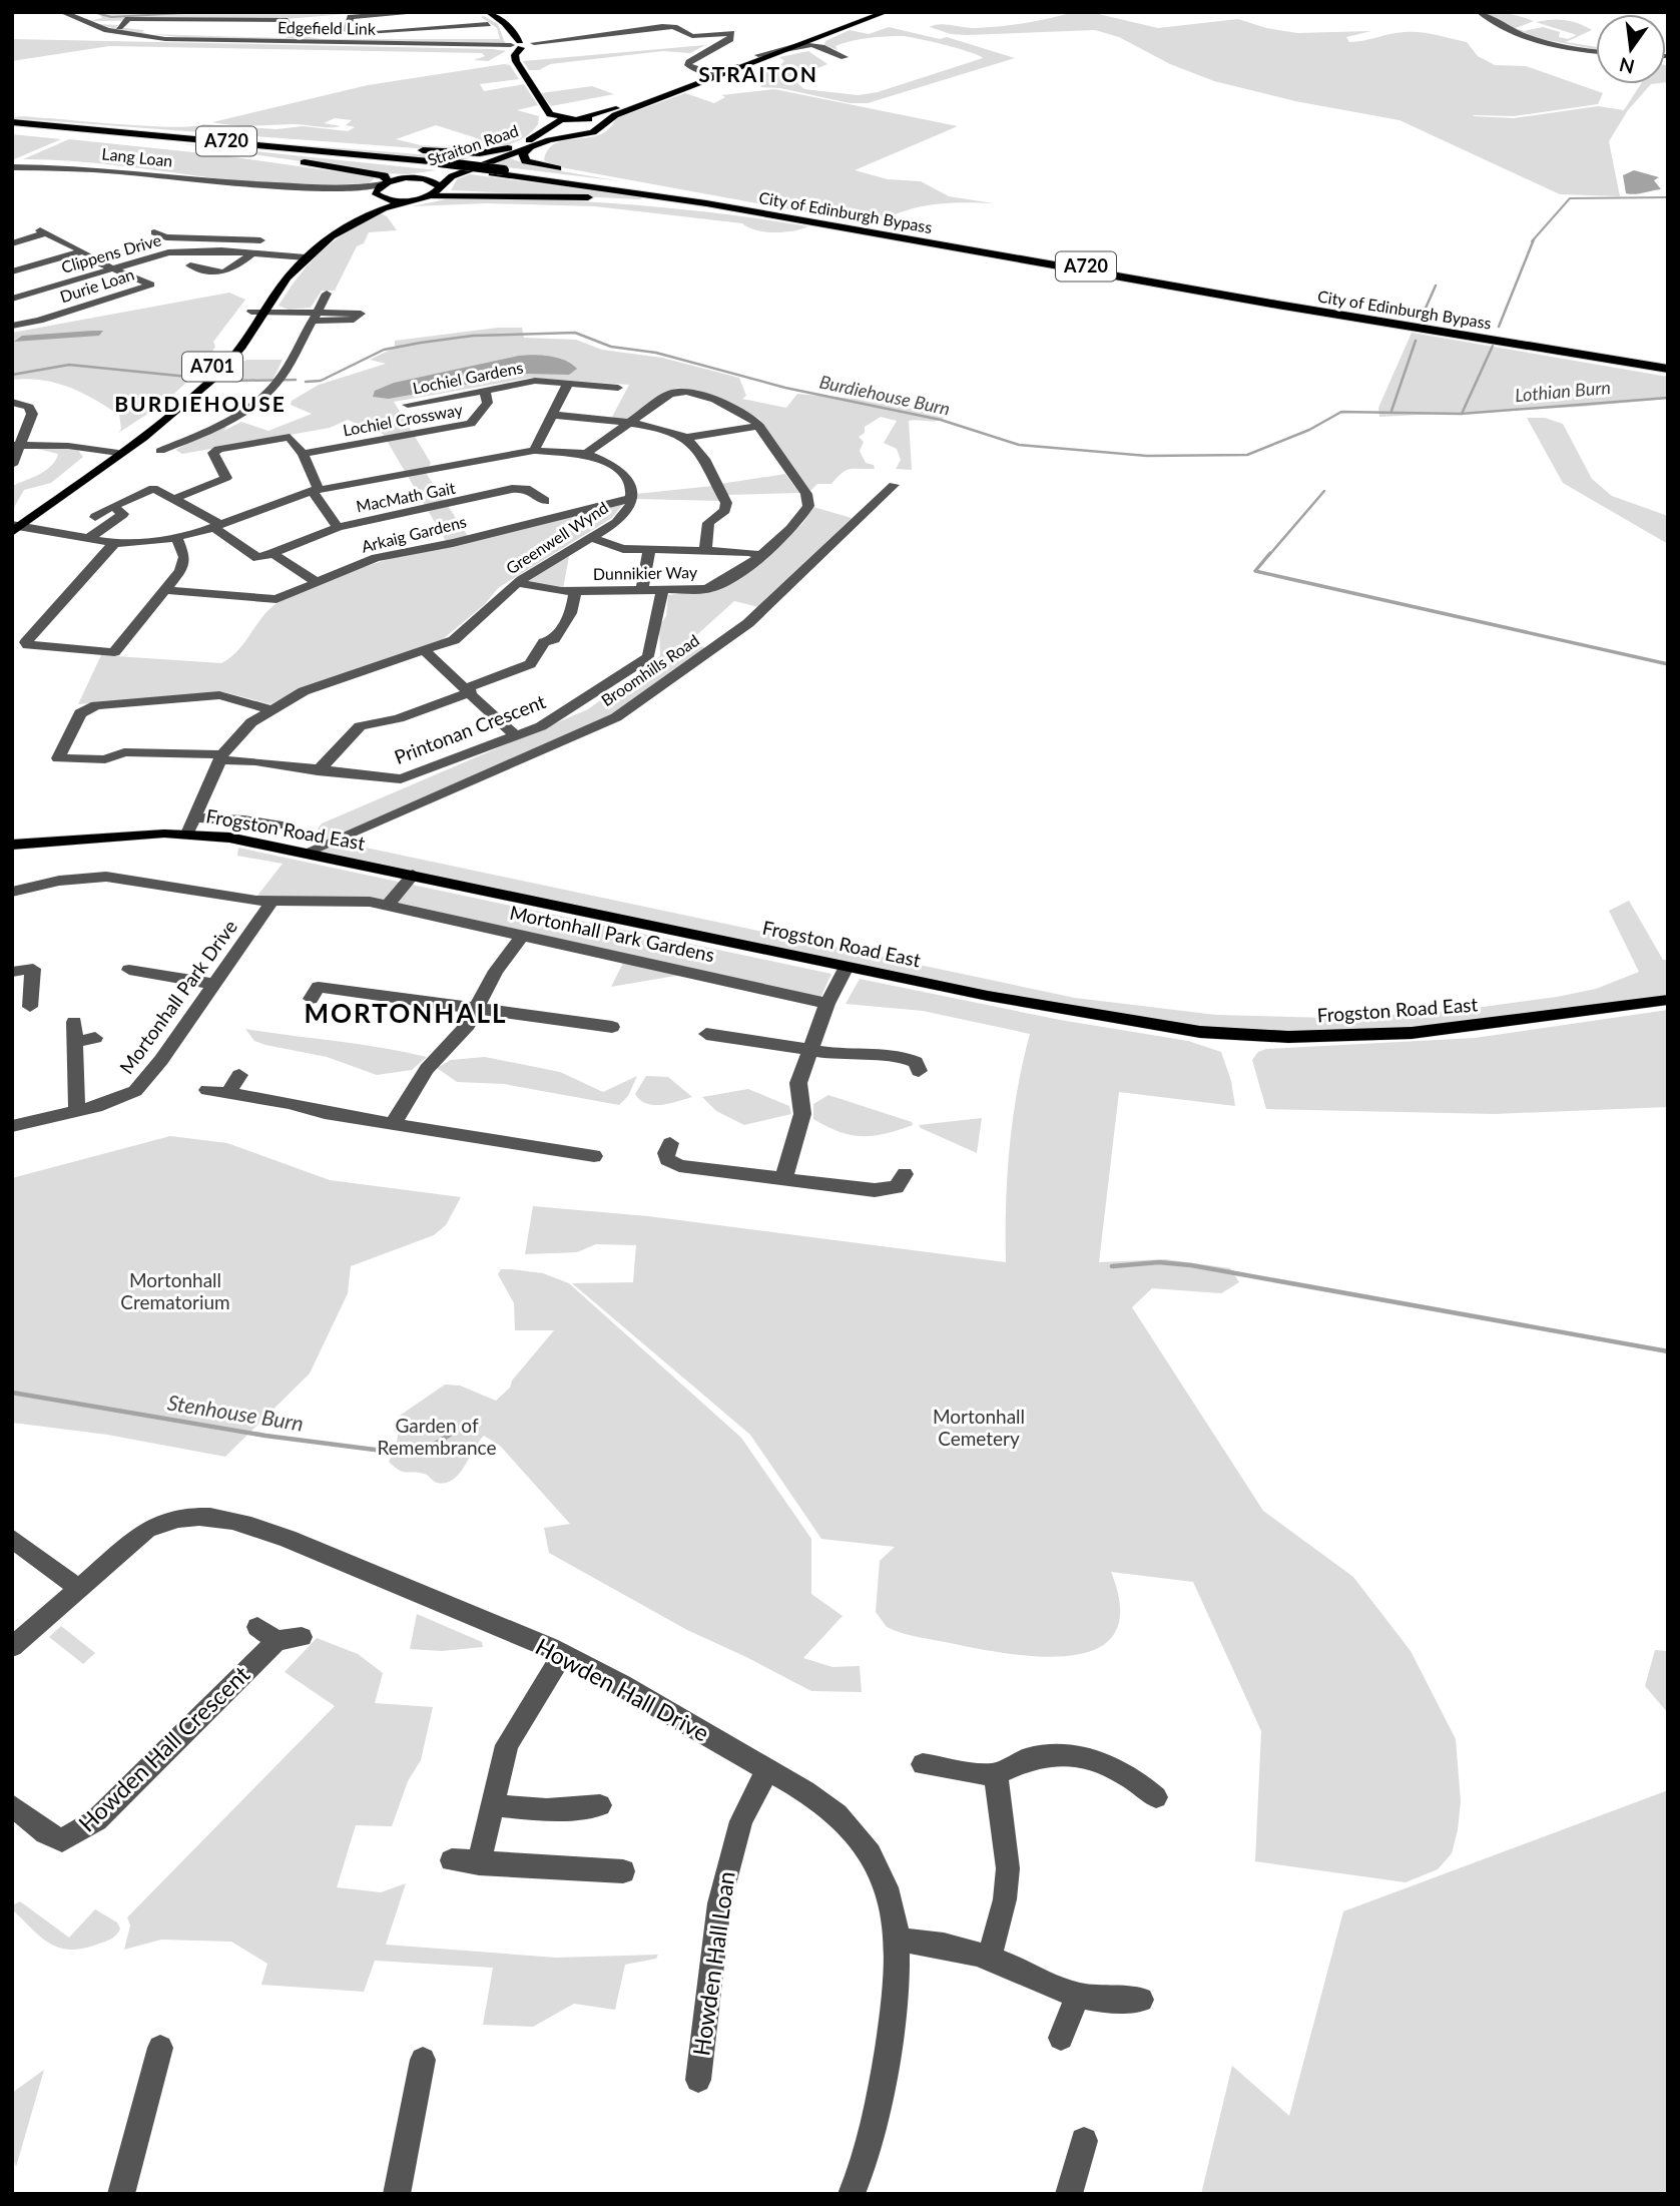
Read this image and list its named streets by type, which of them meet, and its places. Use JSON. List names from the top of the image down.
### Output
{
  "streets": {
    "highway": ["A720", "City of Edinburgh Bypass"],
    "main road": ["Straiton Road", "A701", "Frogston Road East"],
    "street": [
      "Edgefield Link",
      "Lang Loan",
      "Clippens Drive",
      "Durie Loan",
      "Lochiel Gardens",
      "Lochiel Crossway",
      "MacMath Gait",
      "Arkaig Gardens",
      "Greenwell Wynd",
      "Dunnikier Way",
      "Broomhills Road",
      "Printonan Crescent",
      "Mortonhall Park Gardens",
      "Mortonhall Park Drive",
      "Howden Hall Drive",
      "Howden Hall Crescent",
      "Howden Hall Loan"
    ]
  },
  "crossings": [
    ["Straiton Road", "A701"],
    ["Lang Loan", "A701"],
    ["Clippens Drive", "Durie Loan"],
    ["Clippens Drive", "A701"],
    ["A701", "Greenwell Wynd"],
    ["Lochiel Gardens", "Lochiel Crossway"],
    ["Arkaig Gardens", "Greenwell Wynd"],
    ["Greenwell Wynd", "Dunnikier Way"],
    ["Greenwell Wynd", "Printonan Crescent"],
    ["Greenwell Wynd", "Frogston Road East"],
    ["Dunnikier Way", "Printonan Crescent"],
    ["Broomhills Road", "Frogston Road East"],
    ["Mortonhall Park Gardens", "Mortonhall Park Drive"],
    ["Howden Hall Drive", "Howden Hall Loan"]
  ],
  "districts": ["STRAITON", "BURDIEHOUSE", "MORTONHALL"],
  "water": ["Lothian Burn", "Burdiehouse Burn", "Stenhouse Burn"],
  "parks": ["Mortonhall Crematorium", "Mortonhall Cemetery", "Garden of Remembrance"],
  "north": "bottom"
}
